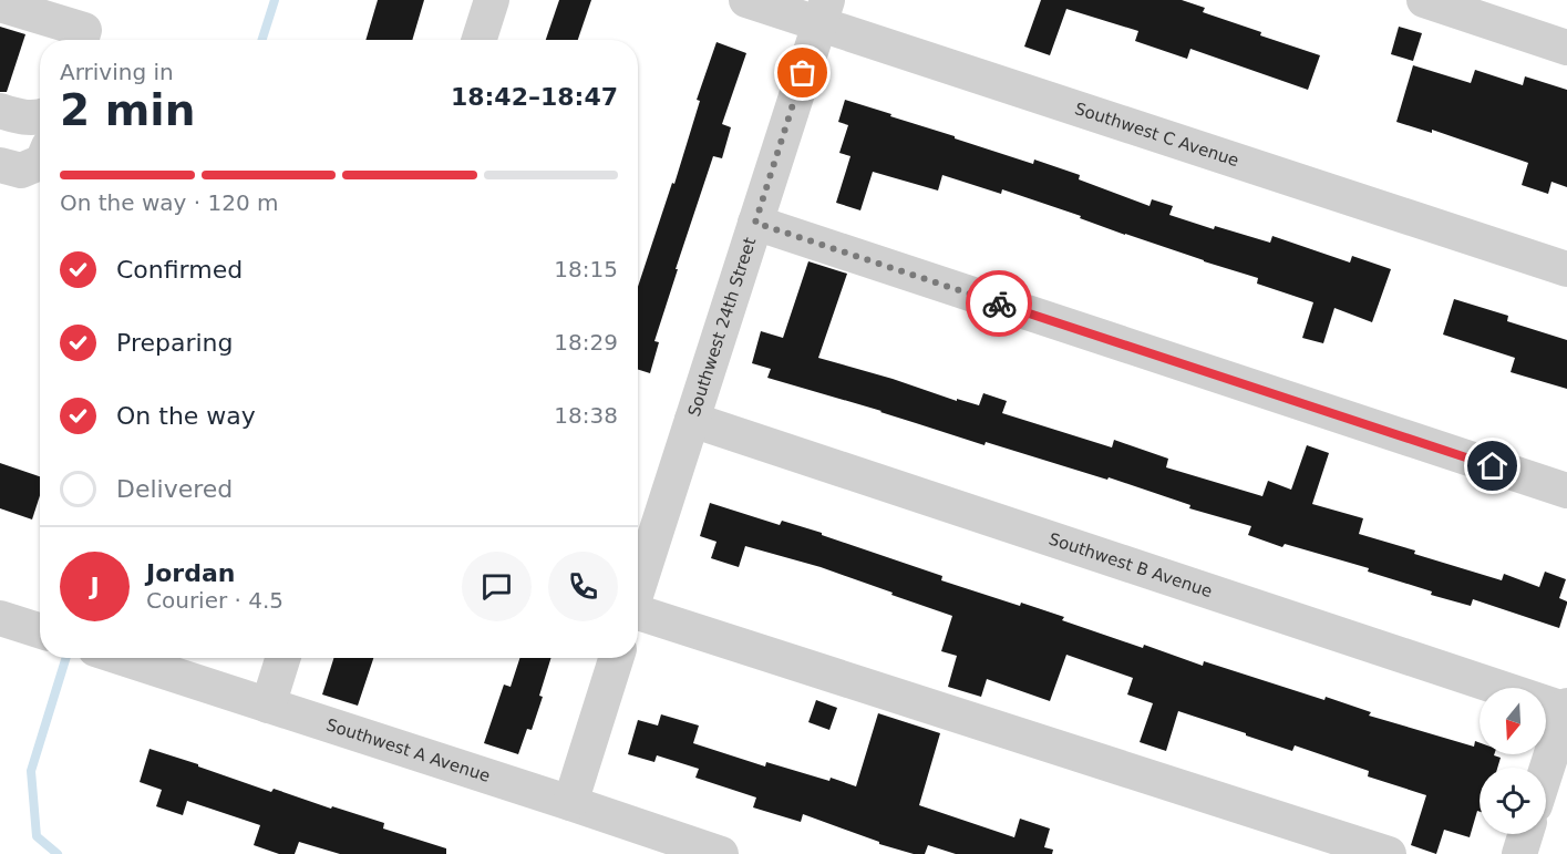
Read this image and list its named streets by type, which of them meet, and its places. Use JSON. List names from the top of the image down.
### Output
{
  "streets": {
    "street": [
      "Southwest C Avenue",
      "Southwest 24th Street",
      "Southwest B Avenue",
      "Southwest A Avenue"
    ]
  },
  "crossings": [
    ["Southwest C Avenue", "Southwest 24th Street"],
    ["Southwest 24th Street", "Southwest B Avenue"]
  ],
  "north": "bottom",
  "page": {
    "heading": ["2 min", "Arriving in", "18:42–18:47"],
    "panel": ["Jordan", "Courier · 4.5"],
    "bar": "On the way · 120 m",
    "list": [
      ["Confirmed", "18:15"],
      ["Preparing", "18:29"],
      ["On the way", "18:38"],
      "Delivered"
    ],
    "round": "J"
  }
}
